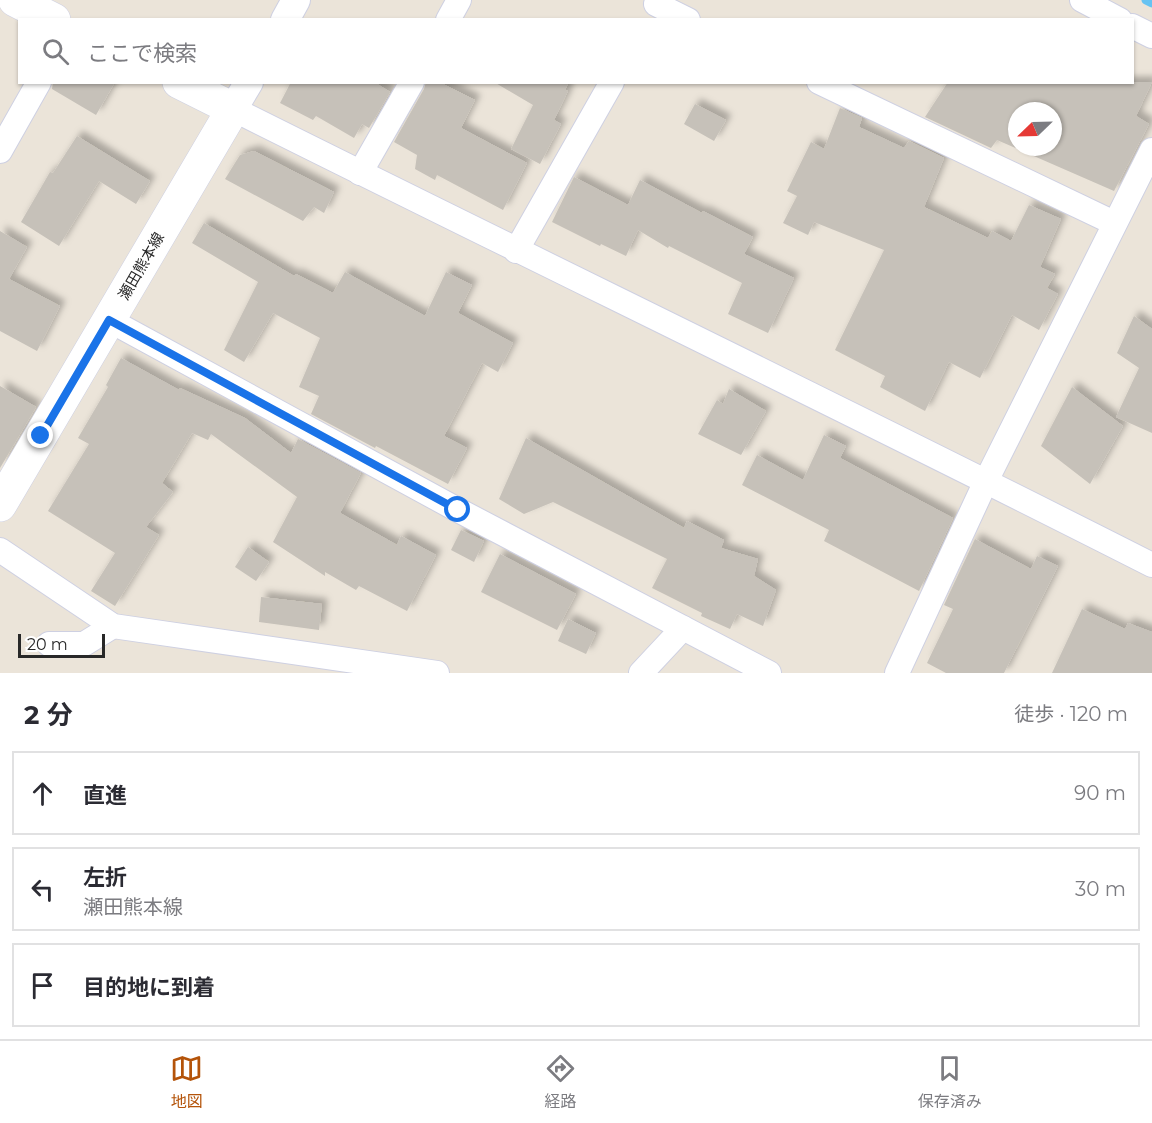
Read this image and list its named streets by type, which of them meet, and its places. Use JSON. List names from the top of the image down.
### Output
{
  "streets": {
    "main road": ["瀬田熊本線"]
  },
  "scale_bar": "20 m",
  "north": "bottom left",
  "page": {
    "search": "ここで検索",
    "scale": "20 m",
    "heading": ["2 分", "徒歩 · 120 m"],
    "list": [
      ["直進", "90 m"],
      ["左折", "瀬田熊本線", "30 m"],
      "目的地に到着"
    ],
    "nav": ["地図", "経路", "保存済み"]
  }
}
